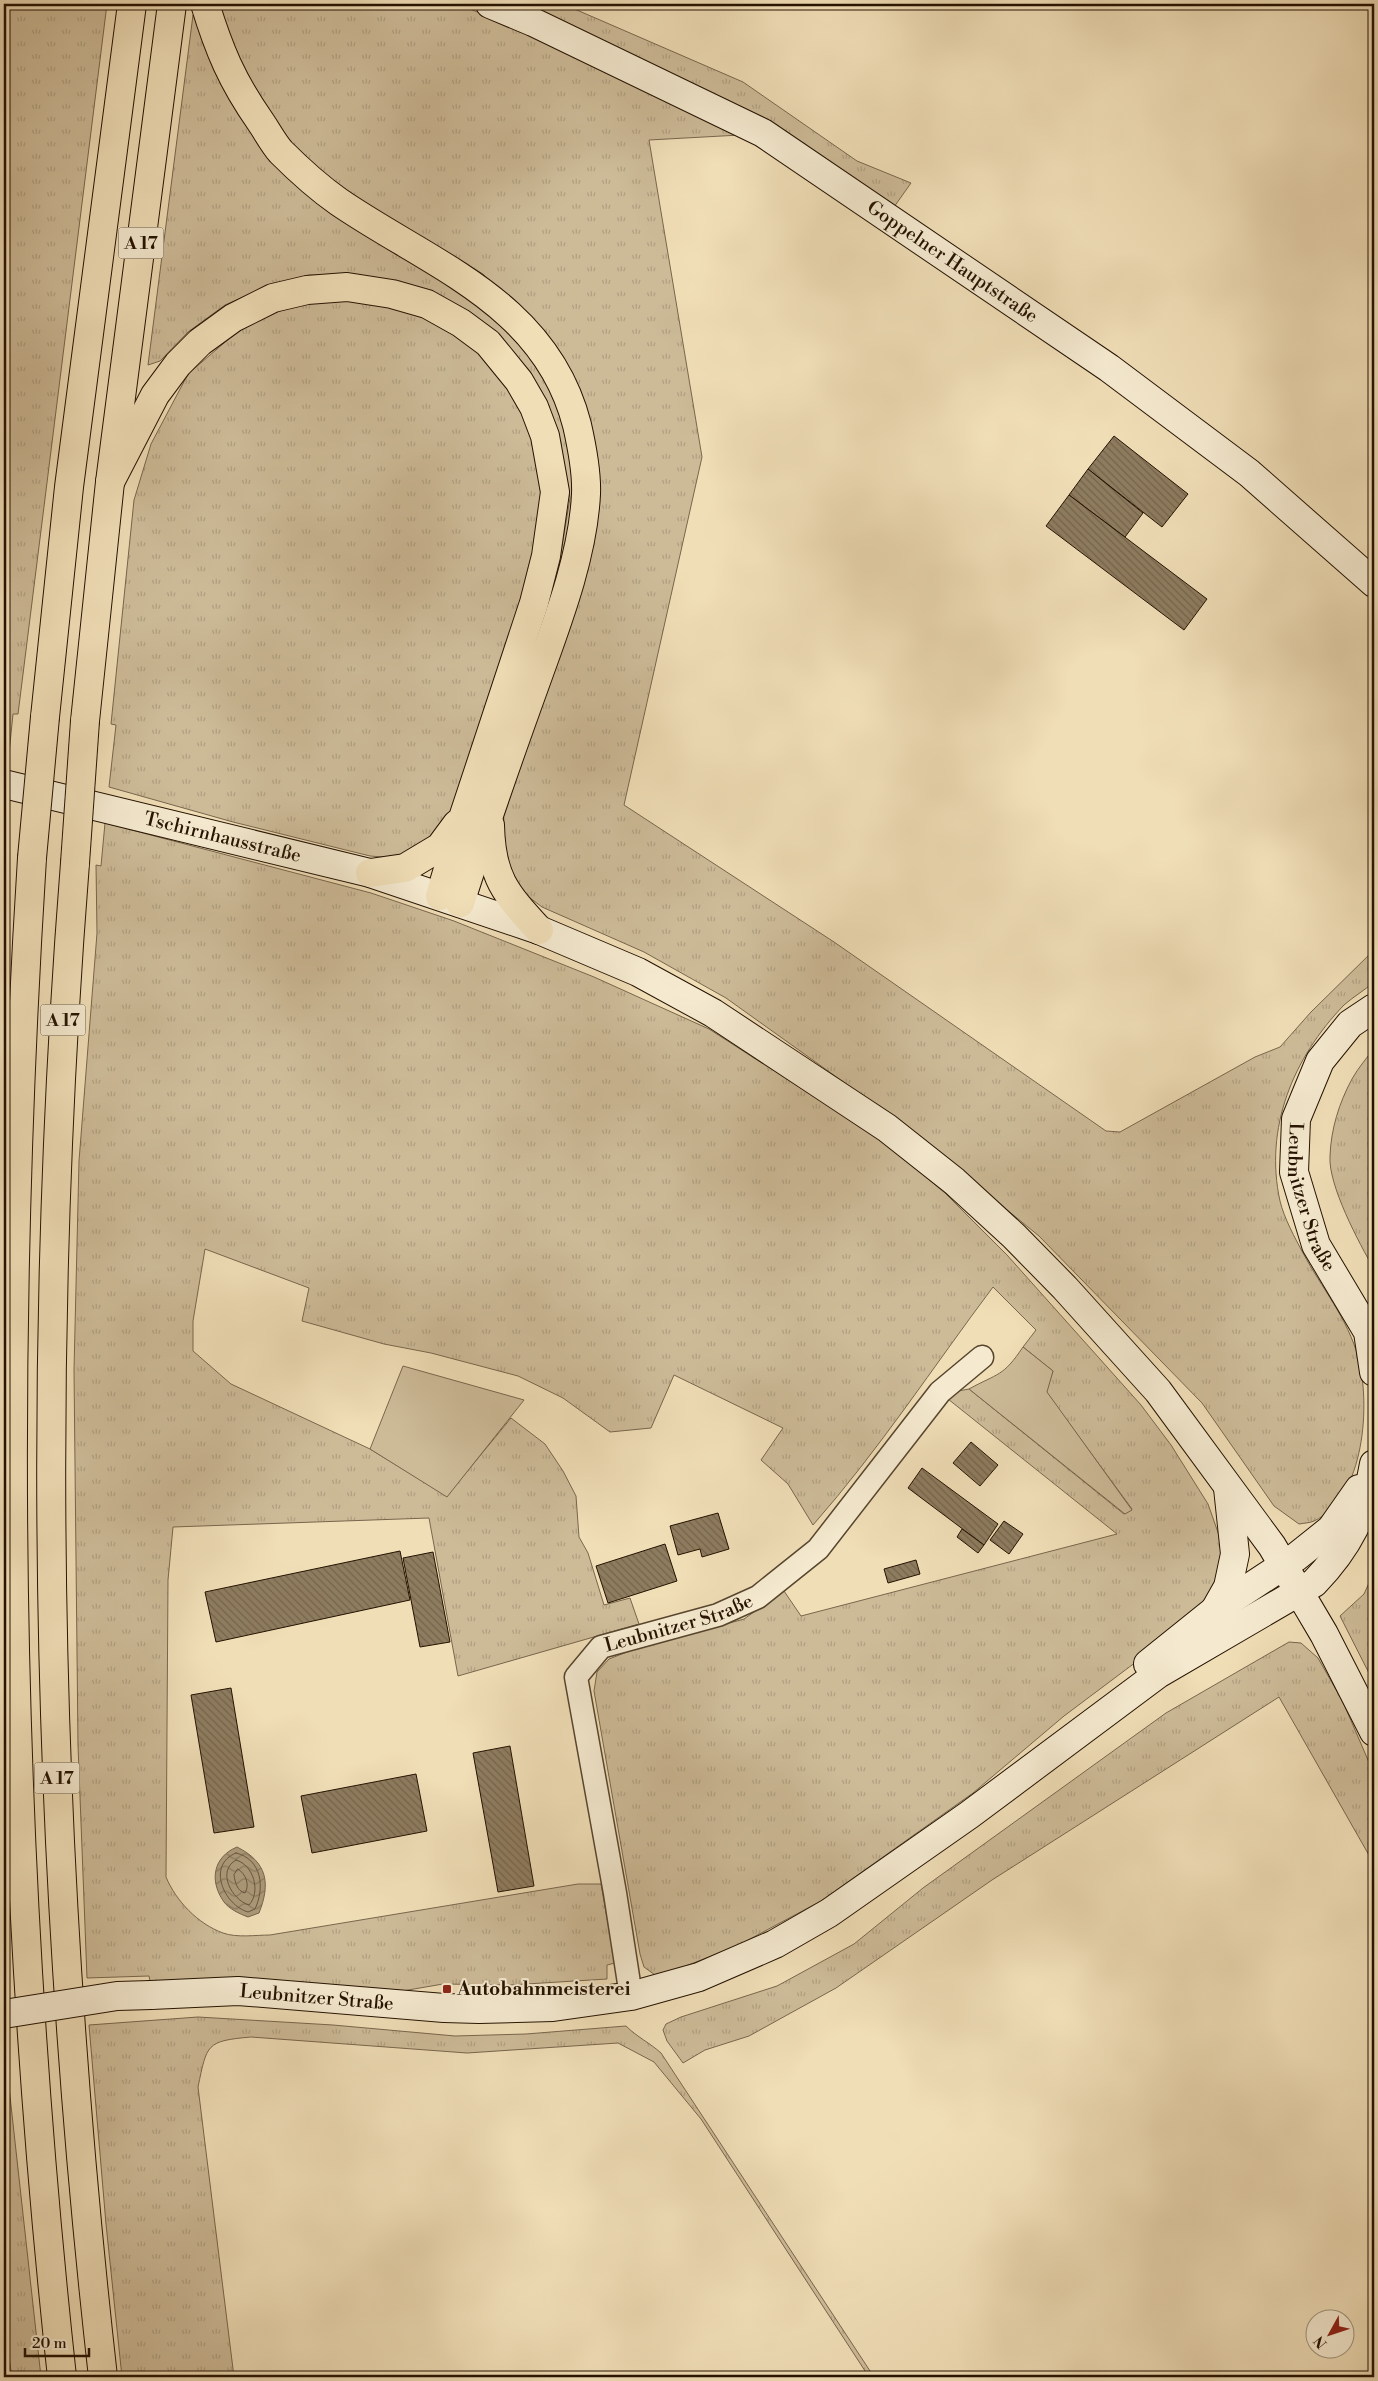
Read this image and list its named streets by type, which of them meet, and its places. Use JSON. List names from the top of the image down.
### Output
{
  "streets": {
    "highway": ["A 17"],
    "street": ["Goppelner Hauptstraße", "Tschirnhausstraße", "Leubnitzer Straße"]
  },
  "places": {
    "transit": ["Autobahnmeisterei"]
  },
  "scale_bar": "20 m",
  "north": "bottom left"
}
